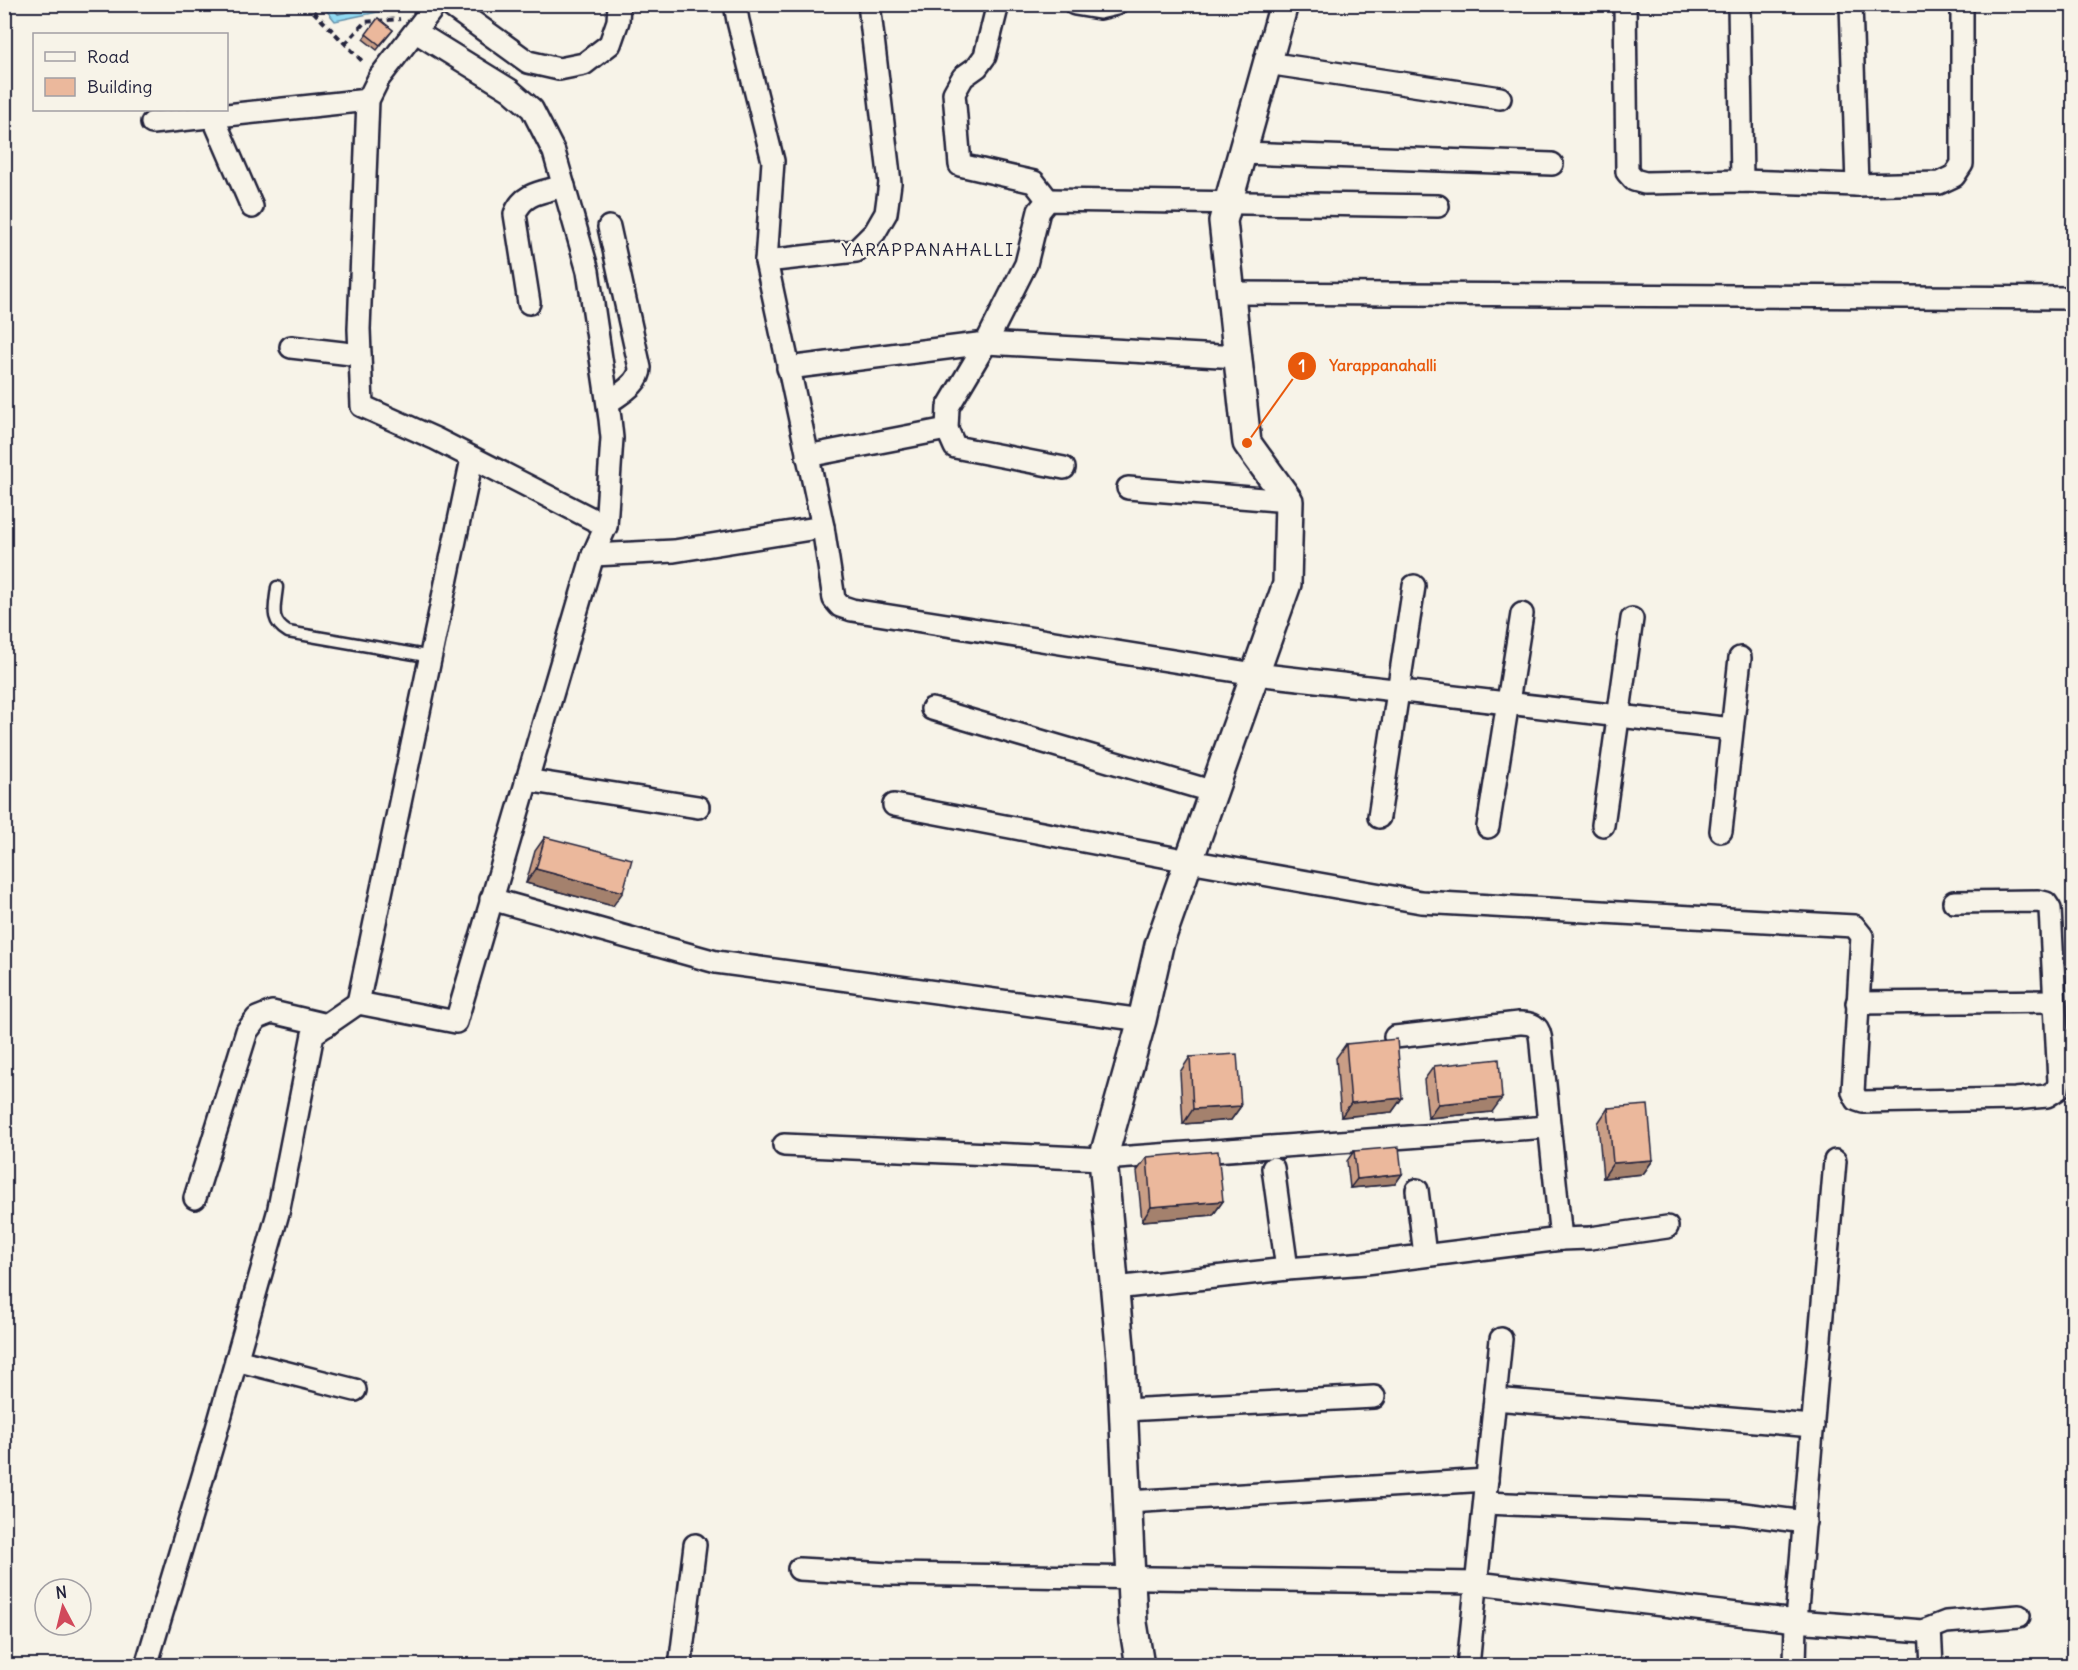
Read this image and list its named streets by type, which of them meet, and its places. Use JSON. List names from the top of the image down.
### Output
{
  "districts": ["YARAPPANAHALLI"],
  "places": ["Yarappanahalli"],
  "legend": ["Road", "Building"],
  "north": "top"
}
